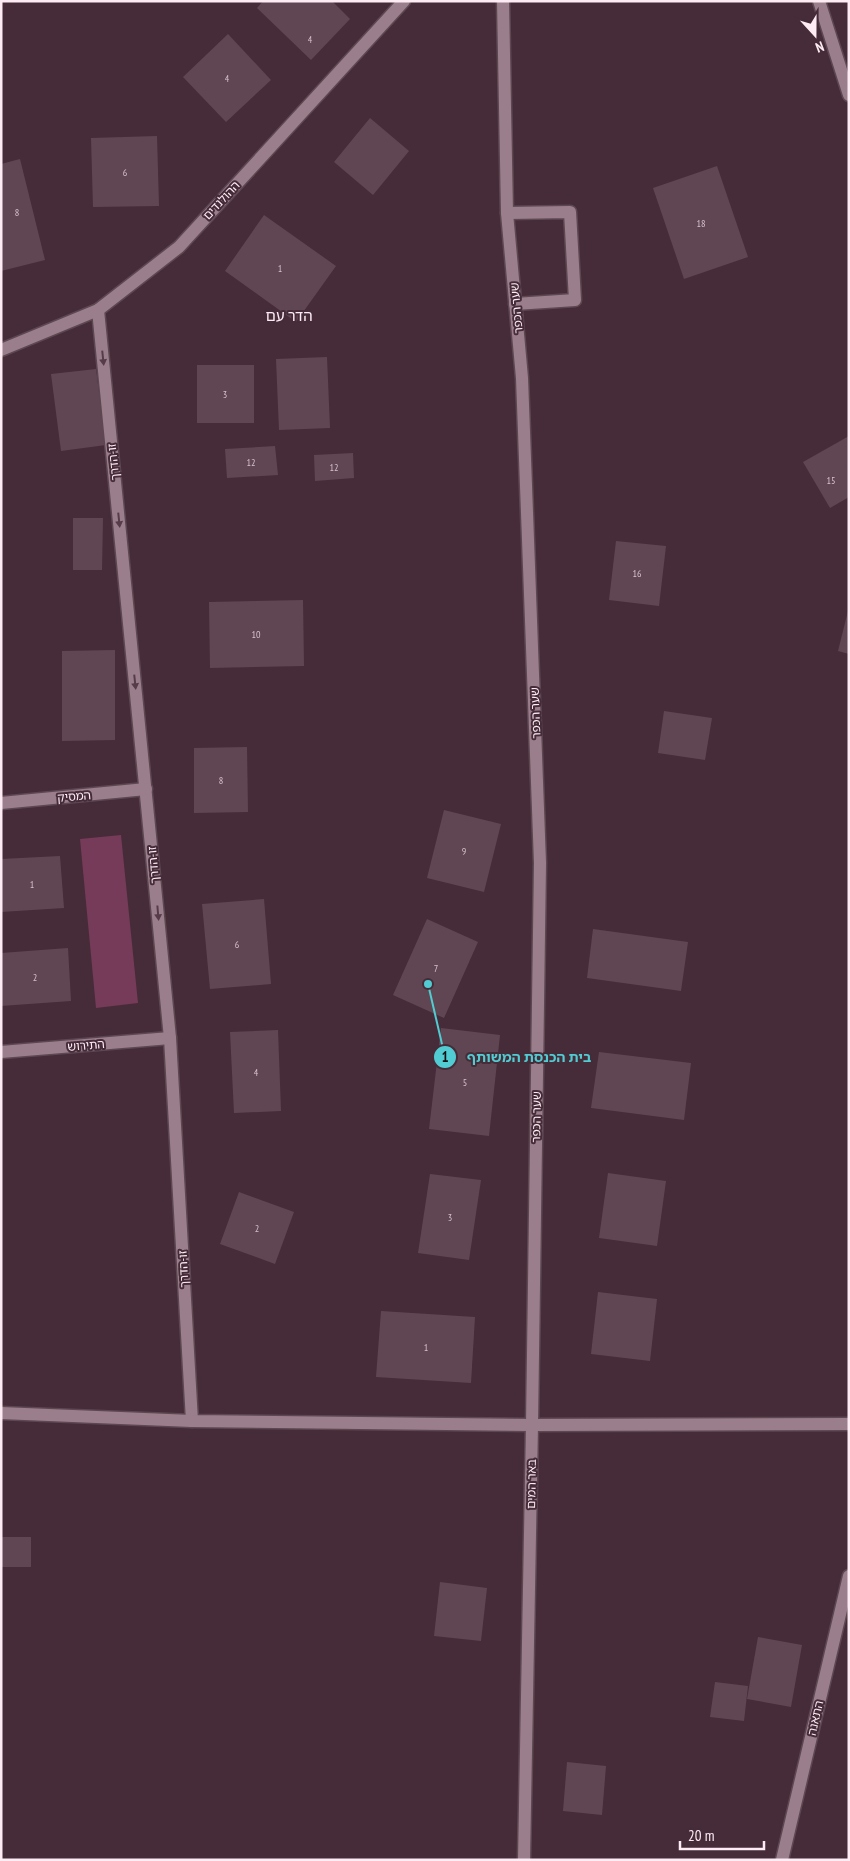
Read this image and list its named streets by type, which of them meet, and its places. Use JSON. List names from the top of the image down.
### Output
{
  "streets": {
    "street": [
      "ההולנדים",
      "שער הכפר",
      "זו-הדרך",
      "המסיק",
      "התירוש",
      "באר המים",
      "התאנה"
    ]
  },
  "crossings": [
    ["ההולנדים", "זו-הדרך"],
    ["שער הכפר", "באר המים"],
    ["זו-הדרך", "המסיק"],
    ["זו-הדרך", "התירוש"]
  ],
  "one_way": ["זו-הדרך"],
  "districts": ["הדר עם"],
  "places": ["בית הכנסת המשותף"],
  "house_numbers": [
    "4",
    "4",
    "6",
    "8",
    "18",
    "1",
    "3",
    "12",
    "12",
    "15",
    "16",
    "10",
    "8",
    "9",
    "1",
    "6",
    "7",
    "2",
    "4",
    "5",
    "3",
    "2",
    "1"
  ],
  "scale_bar": "20 m",
  "north": "bottom"
}
